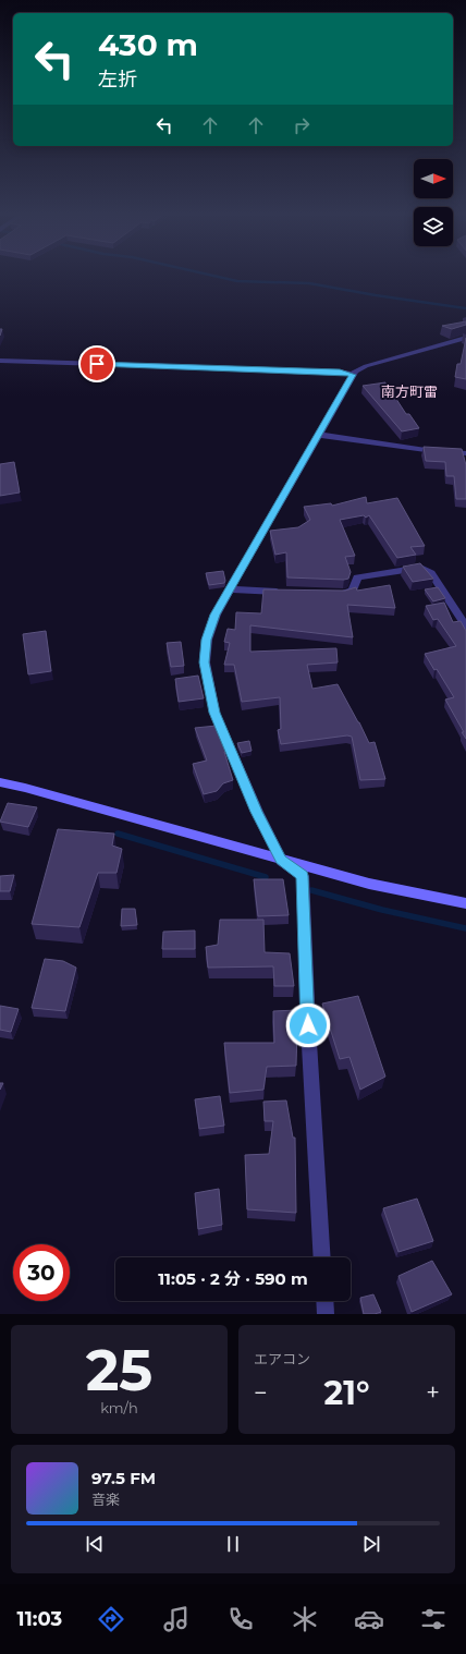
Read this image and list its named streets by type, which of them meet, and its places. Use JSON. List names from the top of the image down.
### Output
{
  "districts": ["南方町雷"],
  "north": "right",
  "page": {
    "turn": ["430 m", "左折"],
    "limit": "30",
    "trip": "11:05 · 2 分 · 590 m",
    "tile": [
      ["25", "km/h"],
      "エアコン"
    ],
    "heat": ["−", "21°", "+"],
    "song": ["97.5 FM", "音楽"],
    "tabs": "11:03"
  }
}
